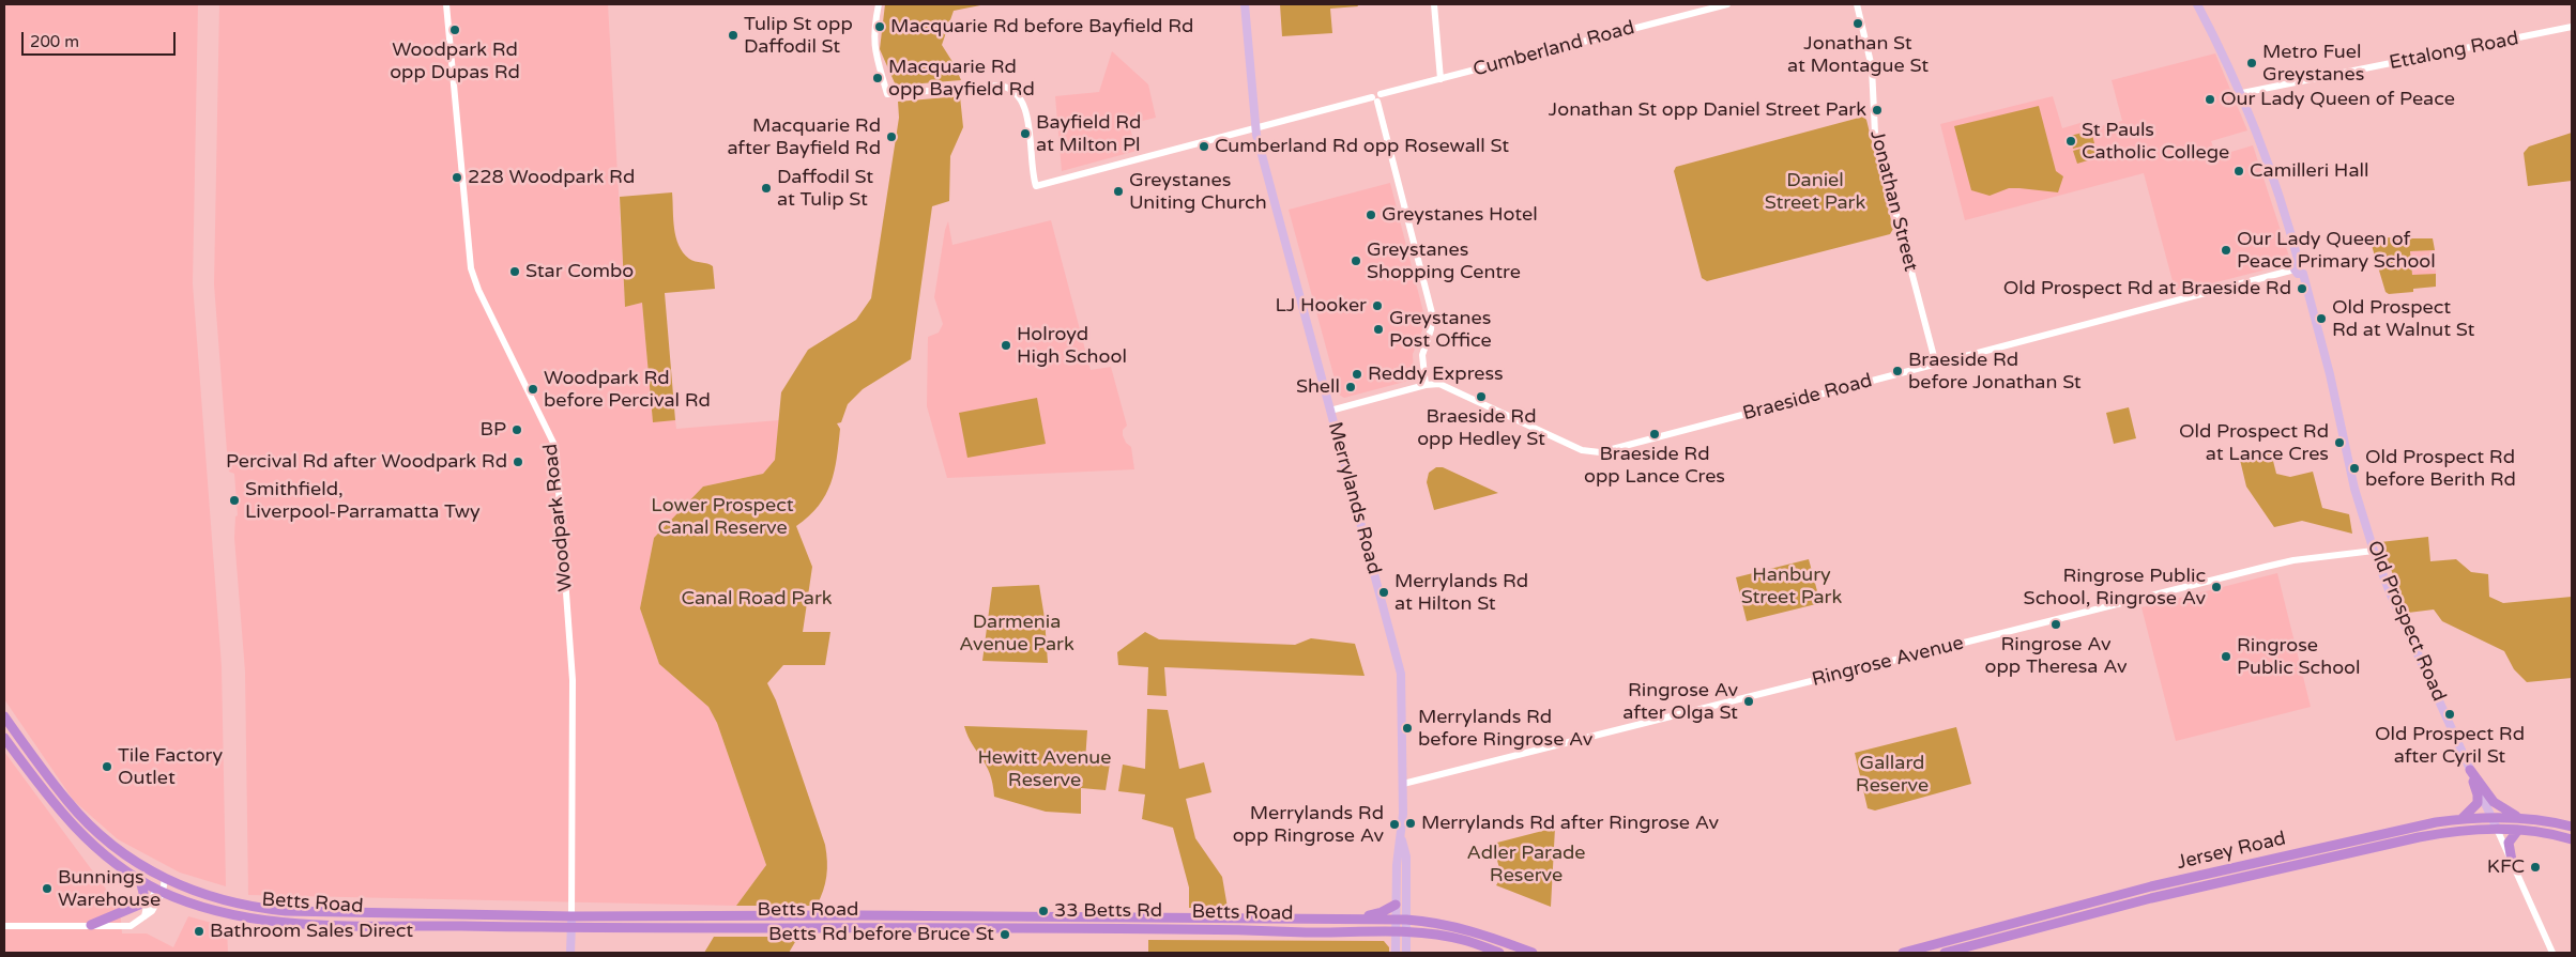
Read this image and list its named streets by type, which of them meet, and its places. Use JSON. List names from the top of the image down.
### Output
{
  "streets": {
    "highway": ["Jersey Road", "Betts Road"],
    "main road": ["Merrylands Road", "Woodpark Road", "Old Prospect Road"],
    "street": [
      "Cumberland Road",
      "Ettalong Road",
      "Jonathan Street",
      "Braeside Road",
      "Ringrose Avenue"
    ]
  },
  "crossings": [
    ["Cumberland Road", "Merrylands Road"],
    ["Ettalong Road", "Old Prospect Road"],
    ["Jonathan Street", "Braeside Road"],
    ["Braeside Road", "Merrylands Road"],
    ["Braeside Road", "Old Prospect Road"],
    ["Merrylands Road", "Ringrose Avenue"],
    ["Merrylands Road", "Betts Road"],
    ["Woodpark Road", "Betts Road"],
    ["Old Prospect Road", "Ringrose Avenue"],
    ["Old Prospect Road", "Jersey Road"]
  ],
  "parks": [
    "Daniel Street Park",
    "Lower Prospect Canal Reserve",
    "Hanbury Street Park",
    "Canal Road Park",
    "Darmenia Avenue Park",
    "Hewitt Avenue Reserve",
    "Gallard Reserve",
    "Adler Parade Reserve"
  ],
  "places": [
    "Jonathan St at Montague St",
    "Macquarie Rd before Bayfield Rd",
    "Woodpark Rd opp Dupas Rd",
    "Tulip St opp Daffodil St",
    "Metro Fuel Greystanes",
    "Macquarie Rd opp Bayfield Rd",
    "Our Lady Queen of Peace",
    "Jonathan St opp Daniel Street Park",
    "Bayfield Rd at Milton Pl",
    "Macquarie Rd after Bayfield Rd",
    "St Pauls Catholic College",
    "Cumberland Rd opp Rosewall St",
    "Camilleri Hall",
    "228 Woodpark Rd",
    "Daffodil St at Tulip St",
    "Greystanes Uniting Church",
    "Greystanes Hotel",
    "Our Lady Queen of Peace Primary School",
    "Greystanes Shopping Centre",
    "Star Combo",
    "Old Prospect Rd at Braeside Rd",
    "LJ Hooker",
    "Old Prospect Rd at Walnut St",
    "Greystanes Post Office",
    "Holroyd High School",
    "Braeside Rd before Jonathan St",
    "Reddy Express",
    "Shell",
    "Woodpark Rd before Percival Rd",
    "Braeside Rd opp Hedley St",
    "BP",
    "Braeside Rd opp Lance Cres",
    "Old Prospect Rd at Lance Cres",
    "Percival Rd after Woodpark Rd",
    "Old Prospect Rd before Berith Rd",
    "Smithfield, Liverpool-Parramatta Twy",
    "Ringrose Public School, Ringrose Av",
    "Merrylands Rd at Hilton St",
    "Ringrose Av opp Theresa Av",
    "Ringrose Public School",
    "Ringrose Av after Olga St",
    "Old Prospect Rd after Cyril St",
    "Merrylands Rd before Ringrose Av",
    "Tile Factory Outlet",
    "Merrylands Rd after Ringrose Av",
    "Merrylands Rd opp Ringrose Av",
    "KFC",
    "Bunnings Warehouse",
    "33 Betts Rd",
    "Bathroom Sales Direct",
    "Betts Rd before Bruce St"
  ],
  "scale_bar": "200 m"
}
